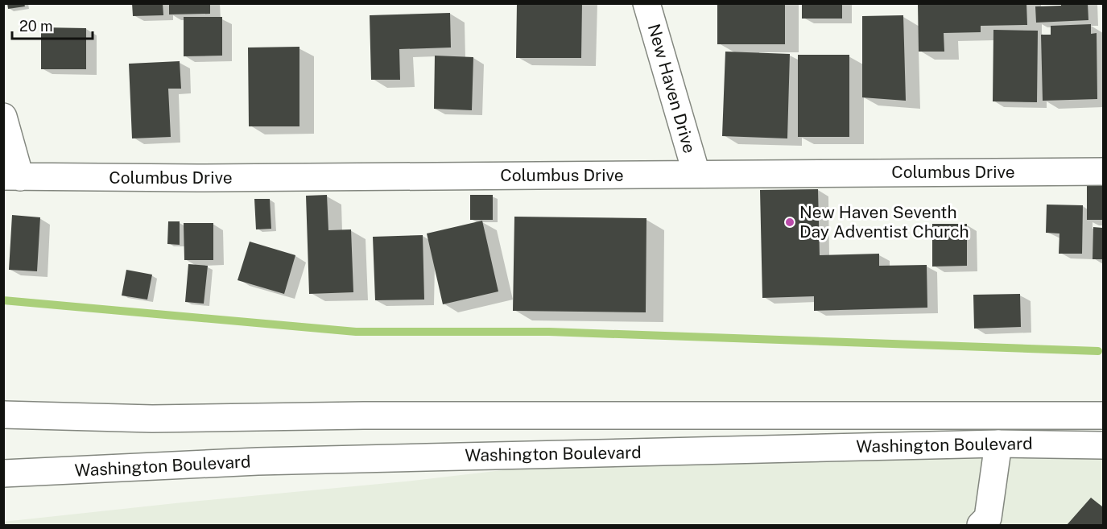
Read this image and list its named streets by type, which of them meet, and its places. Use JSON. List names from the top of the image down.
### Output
{
  "streets": {
    "main road": ["New Haven Drive", "Columbus Drive", "Washington Boulevard"]
  },
  "crossings": [
    ["New Haven Drive", "Columbus Drive"]
  ],
  "places": ["New Haven Seventh Day Adventist Church"],
  "scale_bar": "20 m"
}
